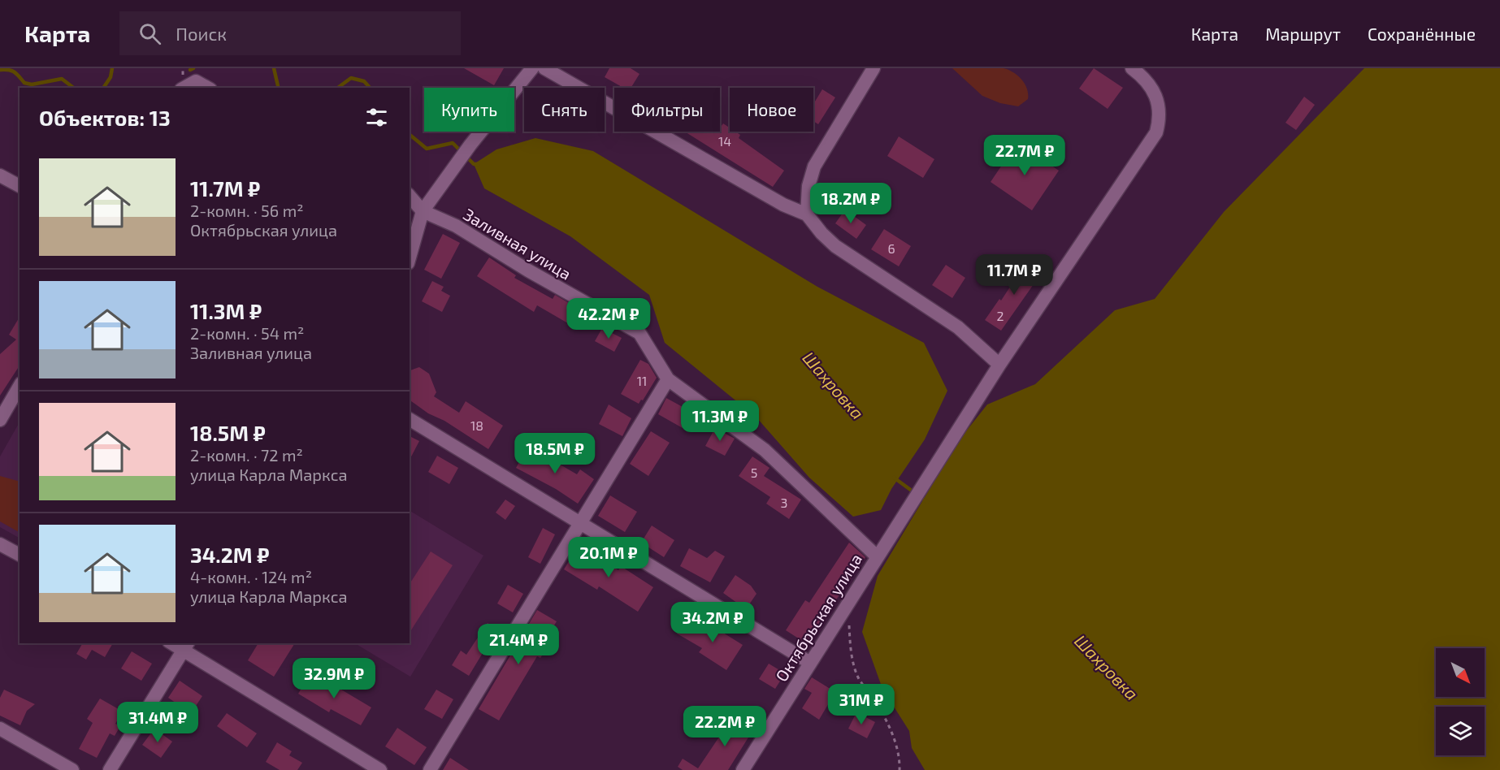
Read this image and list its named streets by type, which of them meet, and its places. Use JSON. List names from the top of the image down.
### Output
{
  "streets": {
    "street": ["Заливная улица", "Октябрьская улица"]
  },
  "crossings": [
    ["Заливная улица", "Октябрьская улица"]
  ],
  "water": ["Шахровка"],
  "house_numbers": [
    "14",
    "6",
    "2",
    "11",
    "18",
    "5",
    "3"
  ],
  "north": "bottom right",
  "page": {
    "header": "Карта",
    "search": "Поиск",
    "nav": ["Карта", "Маршрут", "Сохранённые"],
    "chip": [
      "Купить",
      "Снять",
      "Фильтры",
      "Новое"
    ],
    "heading": "Объектов: 13",
    "price": [
      "22.7M ₽",
      "18.2M ₽",
      "11.7M ₽",
      "42.2M ₽",
      "11.3M ₽",
      "18.5M ₽",
      "20.1M ₽",
      "34.2M ₽",
      "21.4M ₽",
      "32.9M ₽",
      "31M ₽",
      "31.4M ₽",
      "22.2M ₽"
    ],
    "list": [
      {
        "name": "11.7M ₽",
        "note": "2-комн. · 56 m² · Октябрьская улица"
      },
      {
        "name": "11.3M ₽",
        "note": "2-комн. · 54 m² · Заливная улица"
      },
      {
        "name": "18.5M ₽",
        "note": "2-комн. · 72 m² · улица Карла Маркса"
      },
      {
        "name": "34.2M ₽",
        "note": "4-комн. · 124 m² · улица Карла Маркса"
      }
    ]
  }
}
